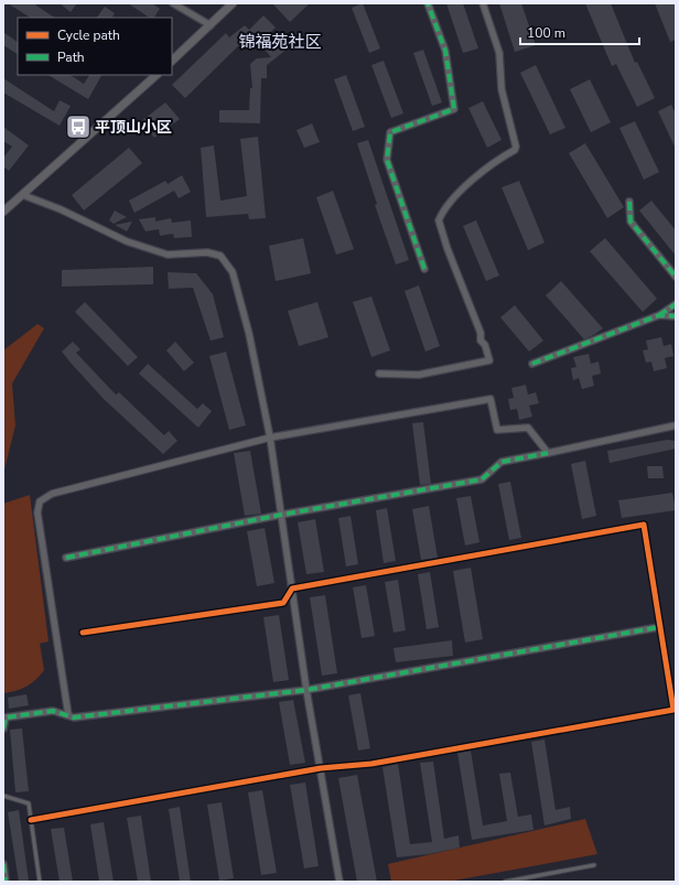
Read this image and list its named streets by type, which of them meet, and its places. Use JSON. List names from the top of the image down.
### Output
{
  "districts": ["锦福苑社区"],
  "places": {
    "bus stop": ["平顶山小区"]
  },
  "legend": ["Cycle path", "Path"],
  "scale_bar": "100 m"
}
